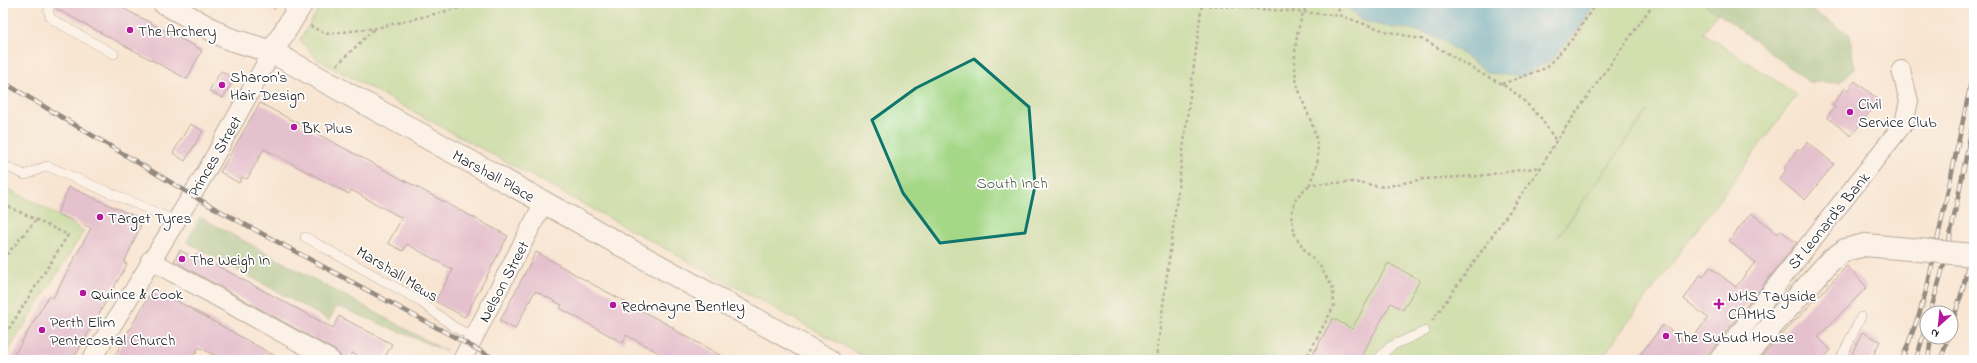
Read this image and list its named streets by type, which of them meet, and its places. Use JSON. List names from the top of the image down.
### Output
{
  "streets": {
    "main road": ["Marshall Place", "St Leonard's Bank"],
    "street": ["Princes Street", "Nelson Street"],
    "lane": ["Marshall Mews"]
  },
  "crossings": [
    ["Princes Street", "Marshall Place"],
    ["Marshall Place", "Nelson Street"],
    ["Marshall Mews", "Nelson Street"]
  ],
  "parks": ["South Inch"],
  "places": {
    "other": [
      "The Archery",
      "Sharon's Hair Design",
      "Civil Service Club",
      "BK Plus",
      "Target Tyres",
      "The Weigh In",
      "Quince & Cook",
      "Redmayne Bentley",
      "Perth Elim Pentecostal Church",
      "The Subud House"
    ],
    "health": ["NHS Tayside CAMHS"]
  },
  "north": "bottom left"
}
